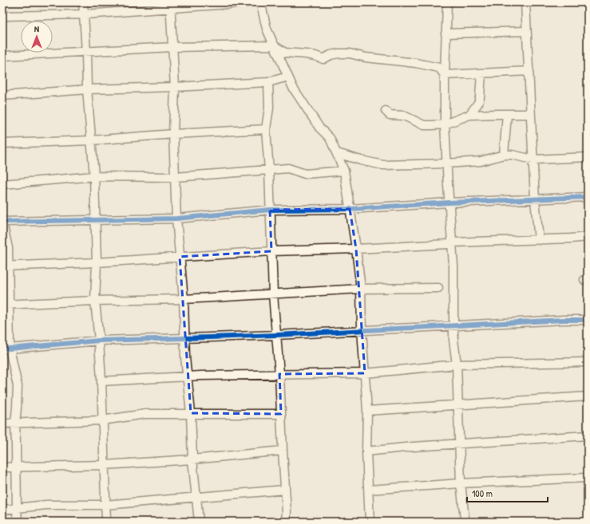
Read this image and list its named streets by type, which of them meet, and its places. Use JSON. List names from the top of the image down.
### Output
{
  "scale_bar": "100 m",
  "north": "top"
}
